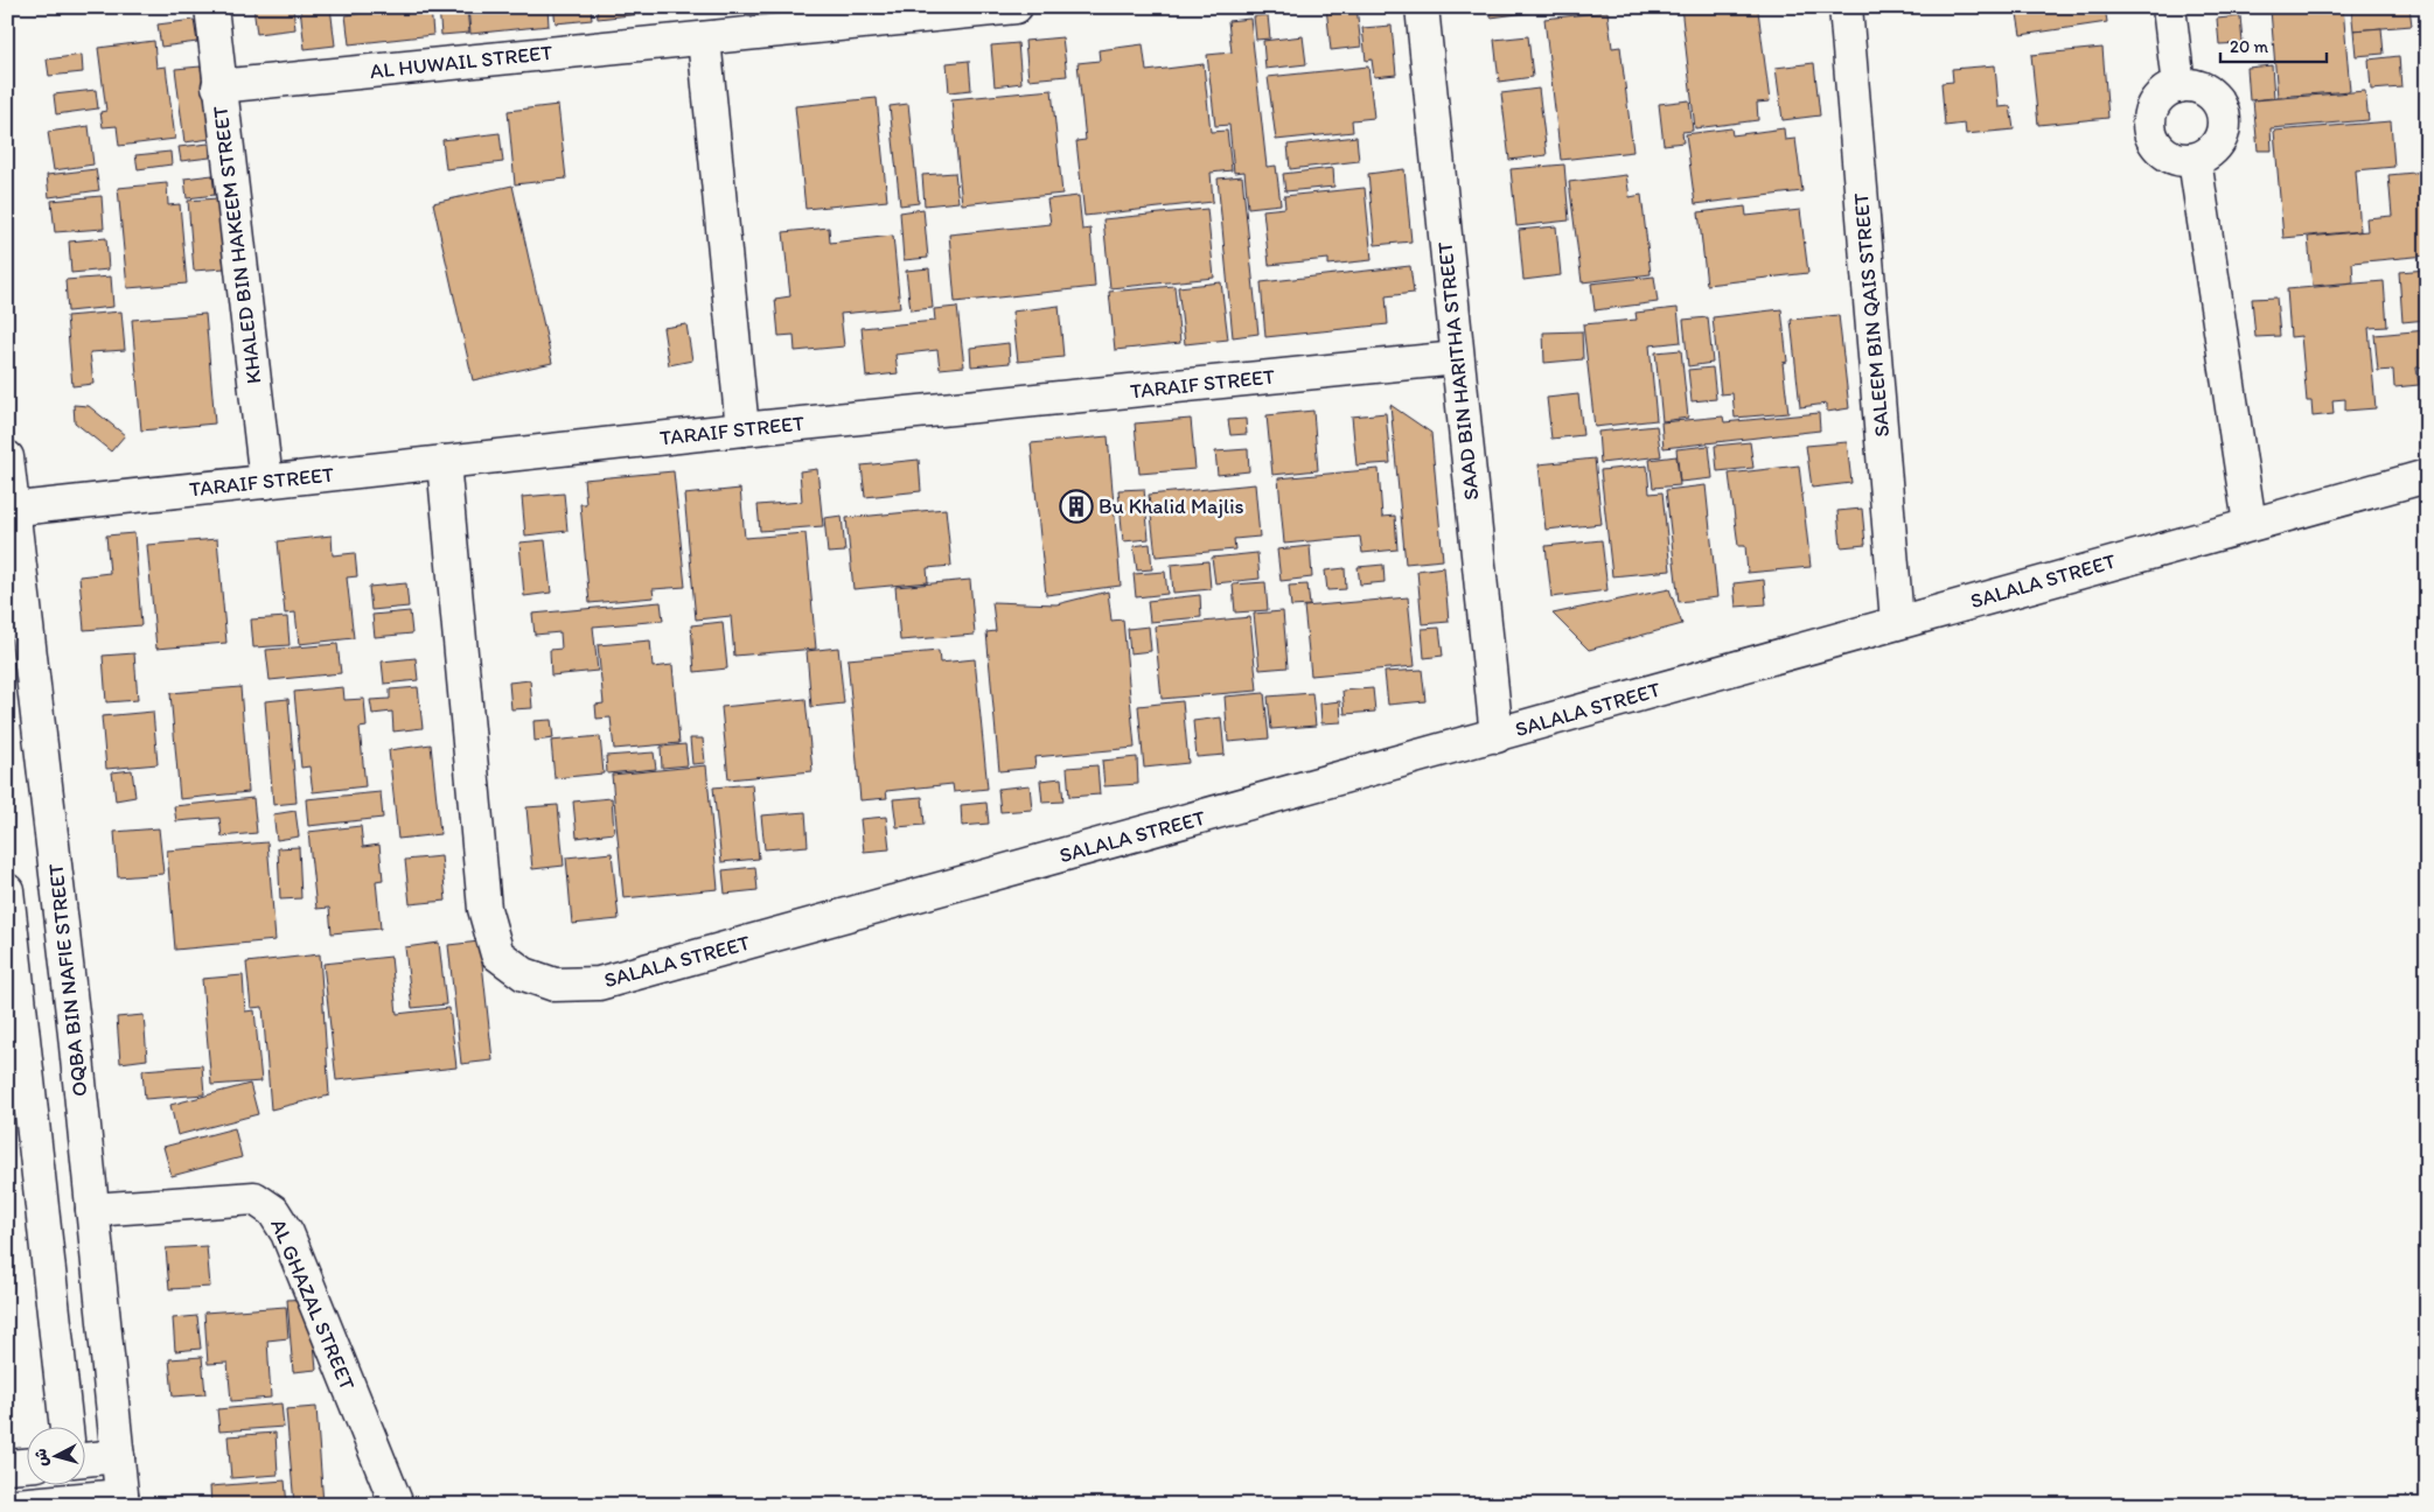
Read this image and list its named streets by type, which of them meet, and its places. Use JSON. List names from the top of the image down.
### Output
{
  "streets": {
    "street": [
      "AL HUWAIL STREET",
      "KHALED BIN HAKEEM STREET",
      "SALEEM BIN QAIS STREET",
      "SAAD BIN HARITHA STREET",
      "TARAIF STREET",
      "SALALA STREET",
      "OQBA BIN NAFIE STREET",
      "AL GHAZAL STREET"
    ]
  },
  "crossings": [
    ["AL HUWAIL STREET", "KHALED BIN HAKEEM STREET"],
    ["KHALED BIN HAKEEM STREET", "TARAIF STREET"],
    ["SALEEM BIN QAIS STREET", "SALALA STREET"],
    ["SAAD BIN HARITHA STREET", "TARAIF STREET"],
    ["SAAD BIN HARITHA STREET", "SALALA STREET"],
    ["TARAIF STREET", "SALALA STREET"],
    ["TARAIF STREET", "OQBA BIN NAFIE STREET"],
    ["OQBA BIN NAFIE STREET", "AL GHAZAL STREET"]
  ],
  "places": {
    "building": ["Bu Khalid Majlis"]
  },
  "scale_bar": "20 m",
  "north": "left"
}
